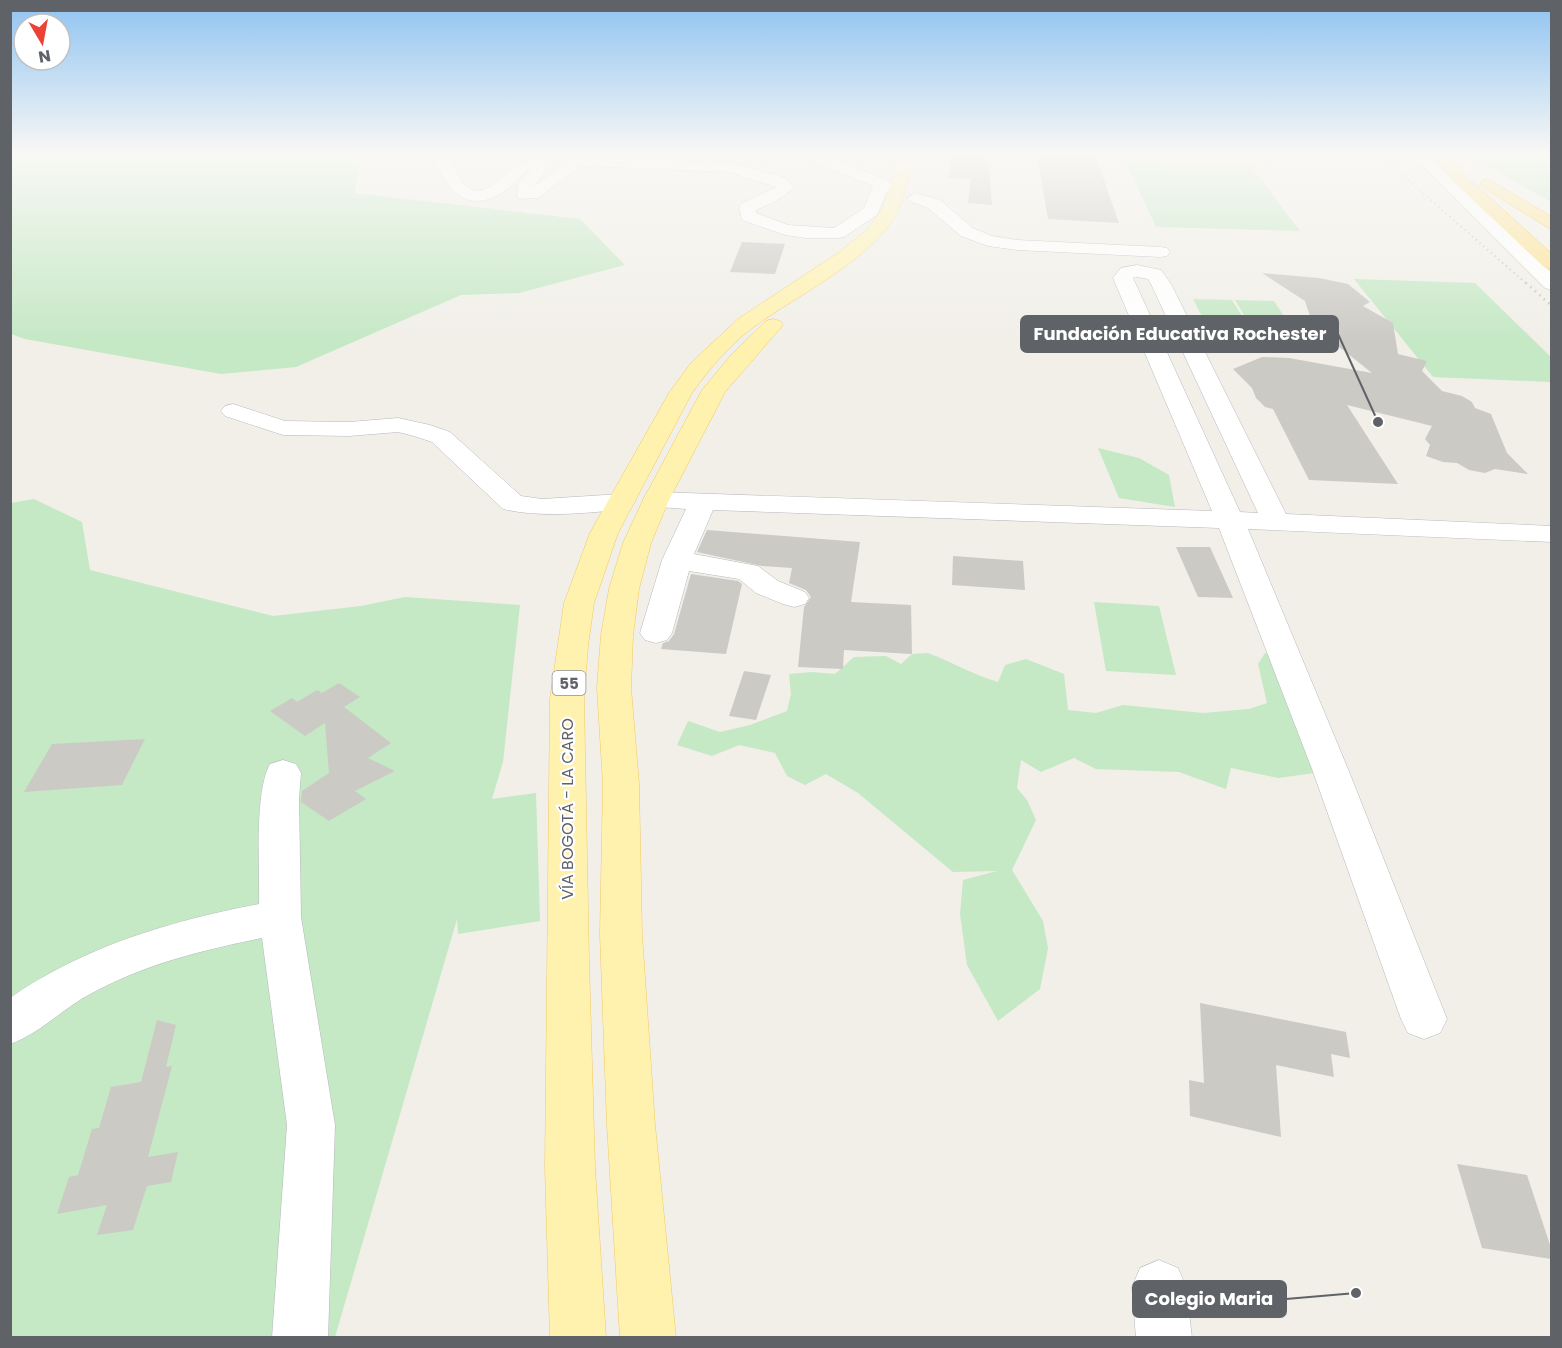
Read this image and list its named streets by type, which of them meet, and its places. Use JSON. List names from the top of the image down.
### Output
{
  "streets": {
    "main road": ["55", "VÍA BOGOTÁ - LA CARO"]
  },
  "places": ["Fundación Educativa Rochester", "Colegio Maria"],
  "north": "bottom"
}
